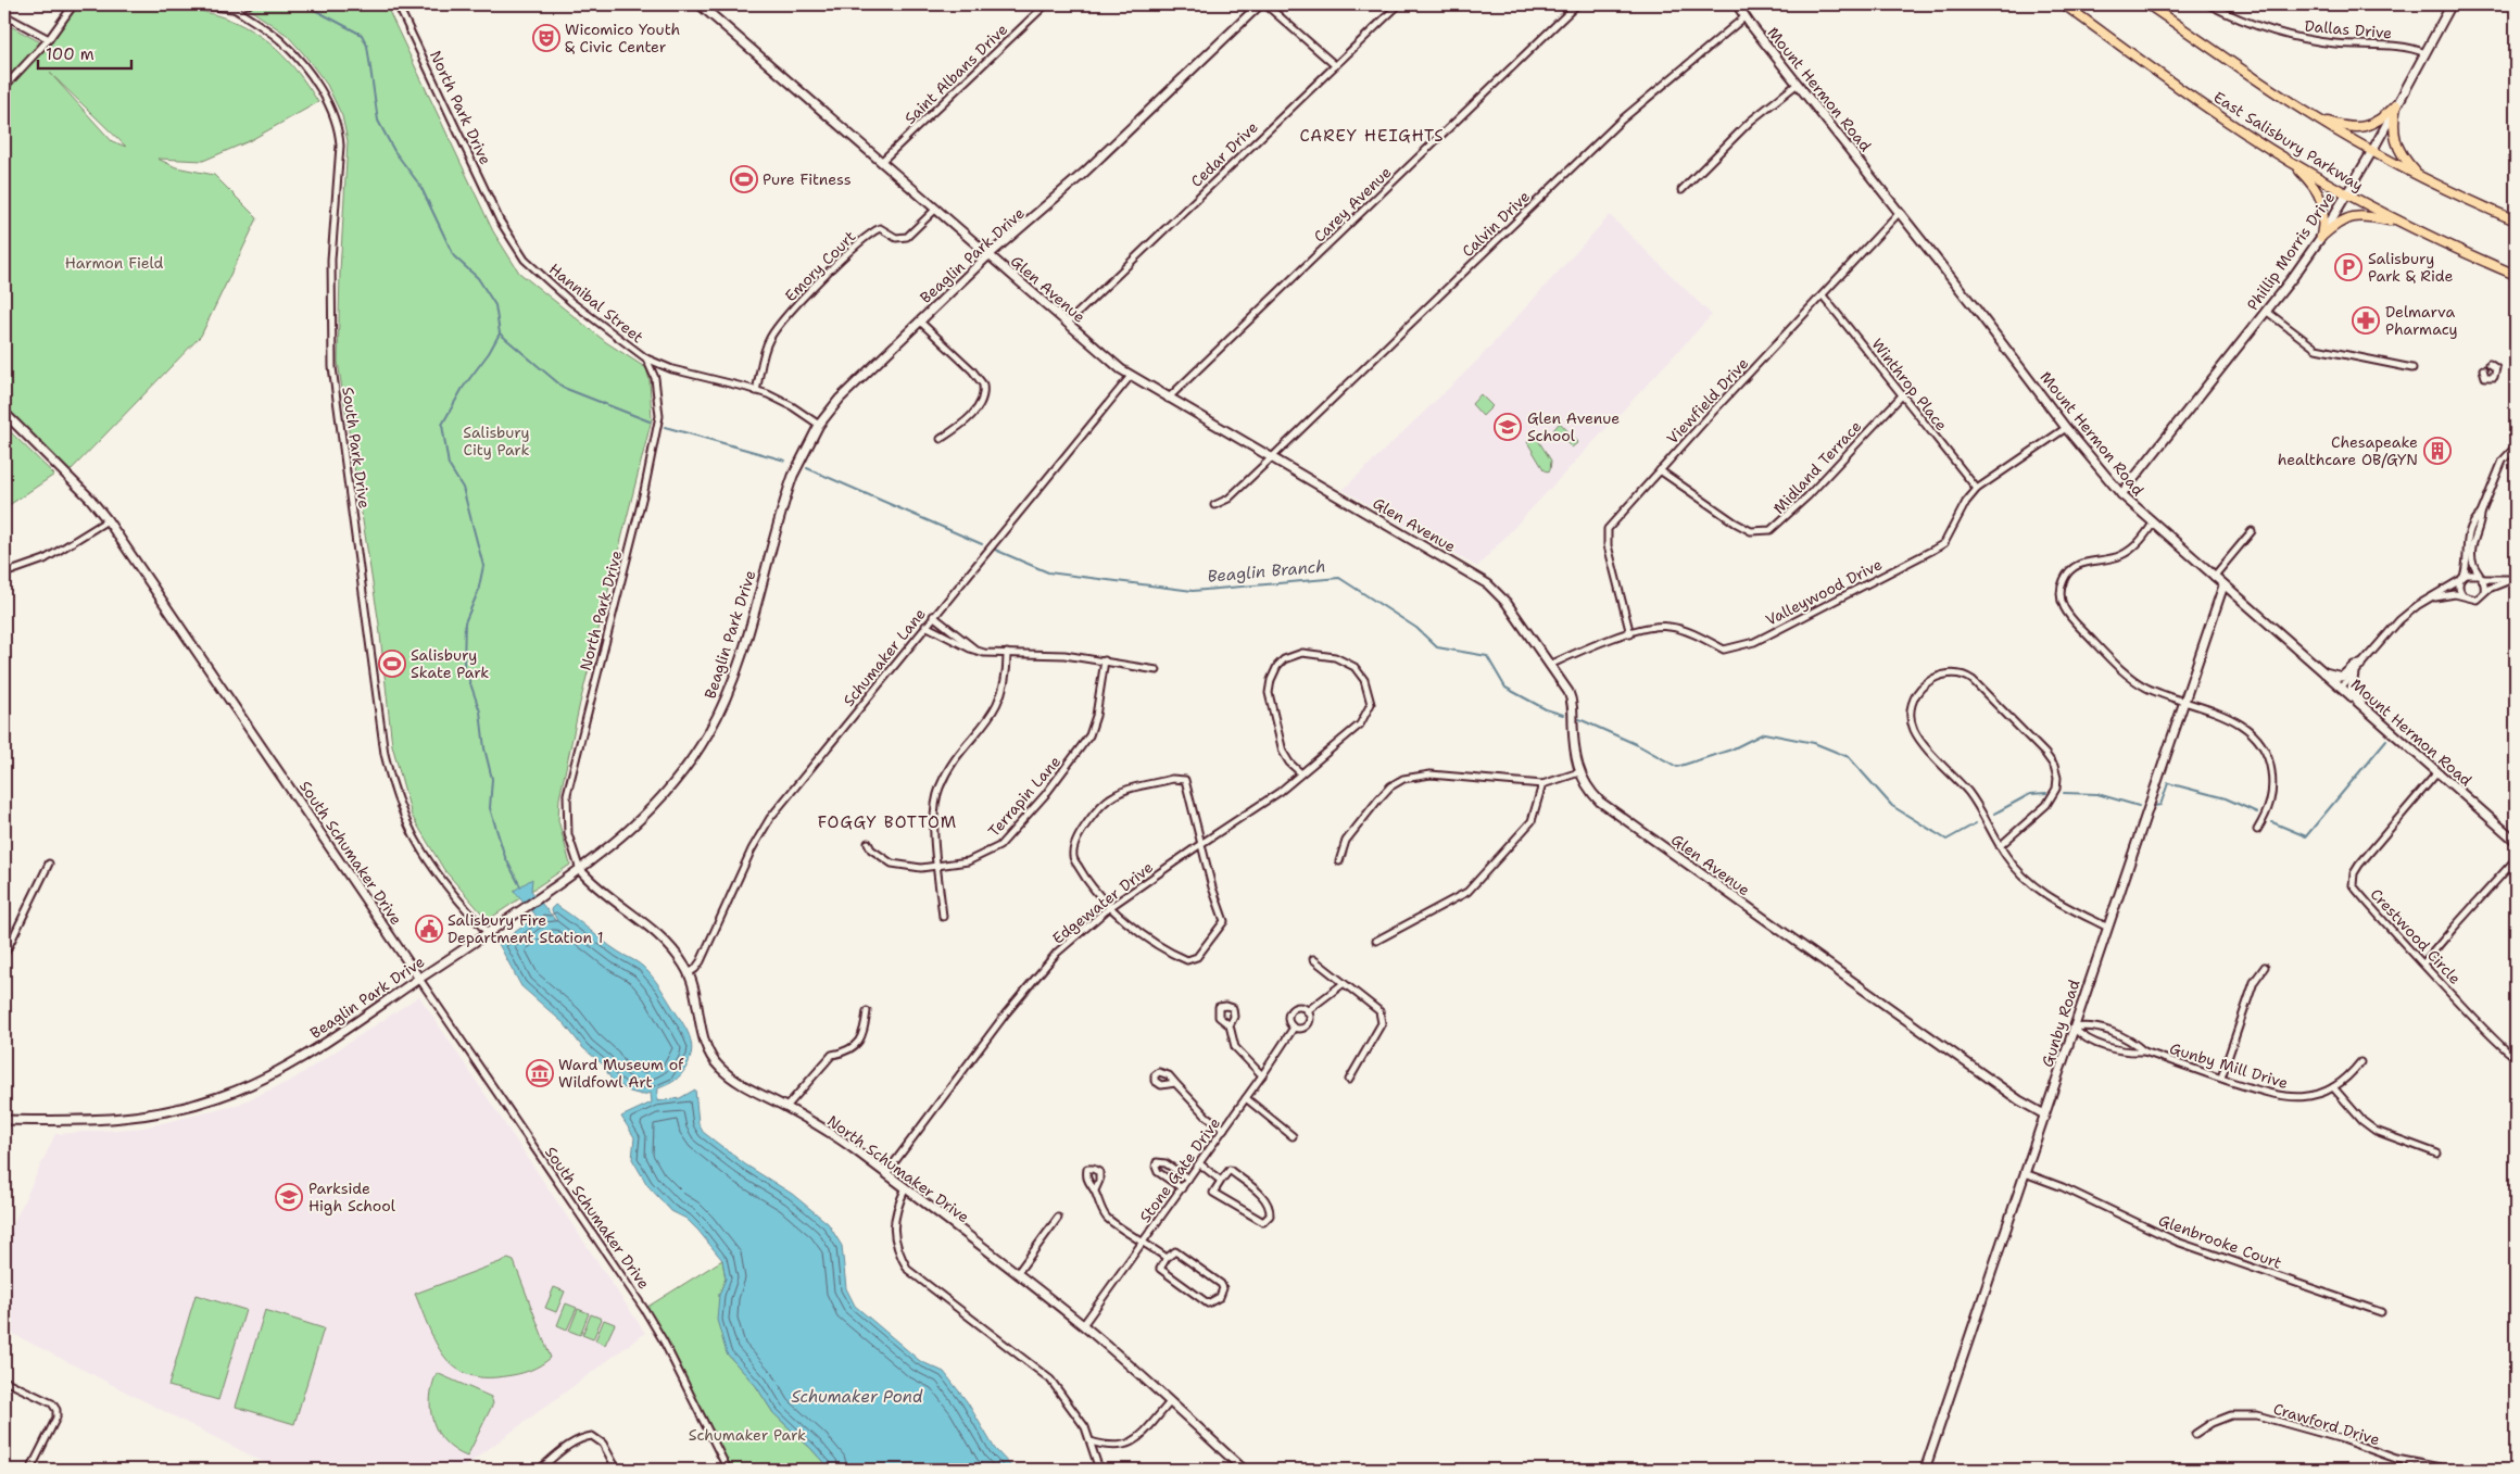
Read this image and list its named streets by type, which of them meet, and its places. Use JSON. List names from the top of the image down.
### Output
{
  "streets": {
    "main road": ["East Salisbury Parkway"],
    "street": [
      "Dallas Drive",
      "Saint Albans Drive",
      "Mount Hermon Road",
      "North Park Drive",
      "Cedar Drive",
      "Carey Avenue",
      "Calvin Drive",
      "Phillip Morris Drive",
      "Beaglin Park Drive",
      "Emory Court",
      "Glen Avenue",
      "Hannibal Street",
      "Winthrop Place",
      "Viewfield Drive",
      "South Park Drive",
      "Midland Terrace",
      "Valleywood Drive",
      "Schumaker Lane",
      "Terrapin Lane",
      "South Schumaker Drive",
      "Edgewater Drive",
      "Crestwood Circle",
      "Gunby Road",
      "Gunby Mill Drive",
      "North Schumaker Drive",
      "Stone Gate Drive",
      "Glenbrooke Court",
      "Crawford Drive"
    ]
  },
  "crossings": [
    ["Dallas Drive", "Phillip Morris Drive"],
    ["Saint Albans Drive", "Glen Avenue"],
    ["Mount Hermon Road", "Calvin Drive"],
    ["Mount Hermon Road", "Phillip Morris Drive"],
    ["Mount Hermon Road", "Viewfield Drive"],
    ["Mount Hermon Road", "Valleywood Drive"],
    ["Mount Hermon Road", "Crestwood Circle"],
    ["Mount Hermon Road", "Gunby Road"],
    ["North Park Drive", "Beaglin Park Drive"],
    ["North Park Drive", "Hannibal Street"],
    ["North Park Drive", "North Schumaker Drive"],
    ["East Salisbury Parkway", "Phillip Morris Drive"],
    ["Cedar Drive", "Glen Avenue"],
    ["Carey Avenue", "Glen Avenue"],
    ["Calvin Drive", "Glen Avenue"],
    ["Beaglin Park Drive", "Glen Avenue"],
    ["Beaglin Park Drive", "Hannibal Street"],
    ["Beaglin Park Drive", "South Park Drive"],
    ["Beaglin Park Drive", "South Schumaker Drive"],
    ["Beaglin Park Drive", "North Schumaker Drive"],
    ["Emory Court", "Glen Avenue"],
    ["Emory Court", "Hannibal Street"],
    ["Glen Avenue", "Valleywood Drive"],
    ["Glen Avenue", "Schumaker Lane"],
    ["Glen Avenue", "Gunby Road"],
    ["Winthrop Place", "Viewfield Drive"],
    ["Winthrop Place", "Midland Terrace"],
    ["Winthrop Place", "Valleywood Drive"],
    ["Viewfield Drive", "Midland Terrace"],
    ["Viewfield Drive", "Valleywood Drive"],
    ["Schumaker Lane", "North Schumaker Drive"],
    ["Edgewater Drive", "North Schumaker Drive"],
    ["Gunby Road", "Gunby Mill Drive"],
    ["Gunby Road", "Glenbrooke Court"],
    ["North Schumaker Drive", "Stone Gate Drive"]
  ],
  "districts": ["CAREY HEIGHTS", "FOGGY BOTTOM"],
  "water": ["Beaglin Branch", "Schumaker Pond"],
  "parks": ["Harmon Field", "Salisbury City Park", "Schumaker Park"],
  "places": {
    "theatre": ["Wicomico Youth & Civic Center"],
    "sports": ["Pure Fitness", "Salisbury Skate Park"],
    "parking": ["Salisbury Park & Ride"],
    "pharmacy": ["Delmarva Pharmacy"],
    "school or university": ["Glen Avenue School", "Parkside High School"],
    "building": ["Chesapeake healthcare OB/GYN"],
    "public building": ["Salisbury Fire Department Station 1"],
    "museum": ["Ward Museum of Wildfowl Art"]
  },
  "scale_bar": "100 m"
}
